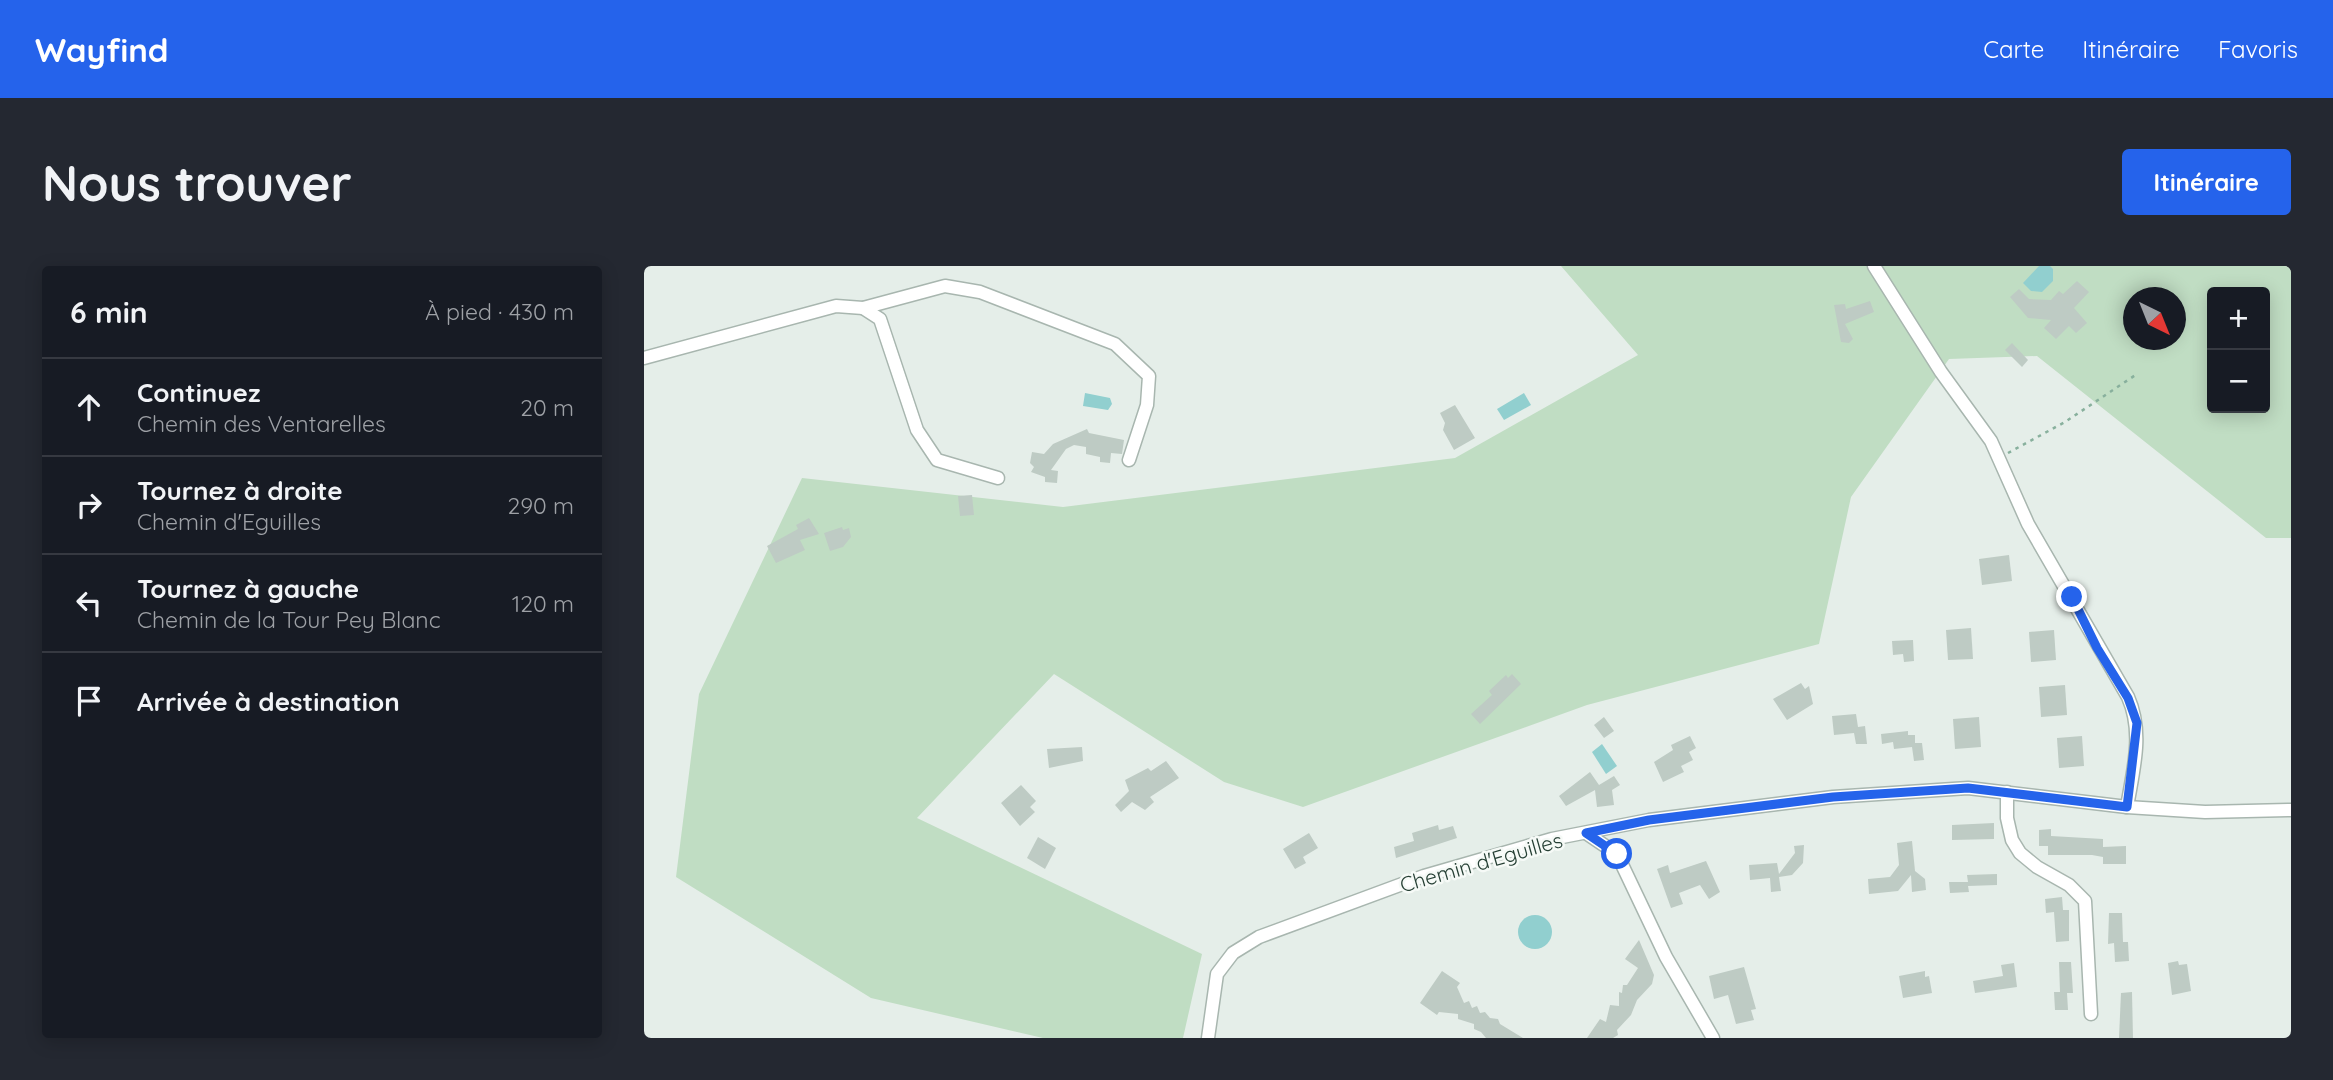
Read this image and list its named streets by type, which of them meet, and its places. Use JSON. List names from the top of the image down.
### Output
{
  "streets": {
    "street": ["Chemin d'Eguilles"]
  },
  "north": "bottom right",
  "page": {
    "header": "Wayfind",
    "nav": ["Carte", "Itinéraire", "Favoris"],
    "buttons": "Itinéraire",
    "title": "Nous trouver",
    "heading": ["6 min", "À pied · 430 m"],
    "map_buttons": ["+", "−"],
    "list": [
      ["Continuez", "Chemin des Ventarelles", "20 m"],
      ["Tournez à droite", "Chemin d'Eguilles", "290 m"],
      ["Tournez à gauche", "Chemin de la Tour Pey Blanc", "120 m"],
      "Arrivée à destination"
    ]
  }
}
